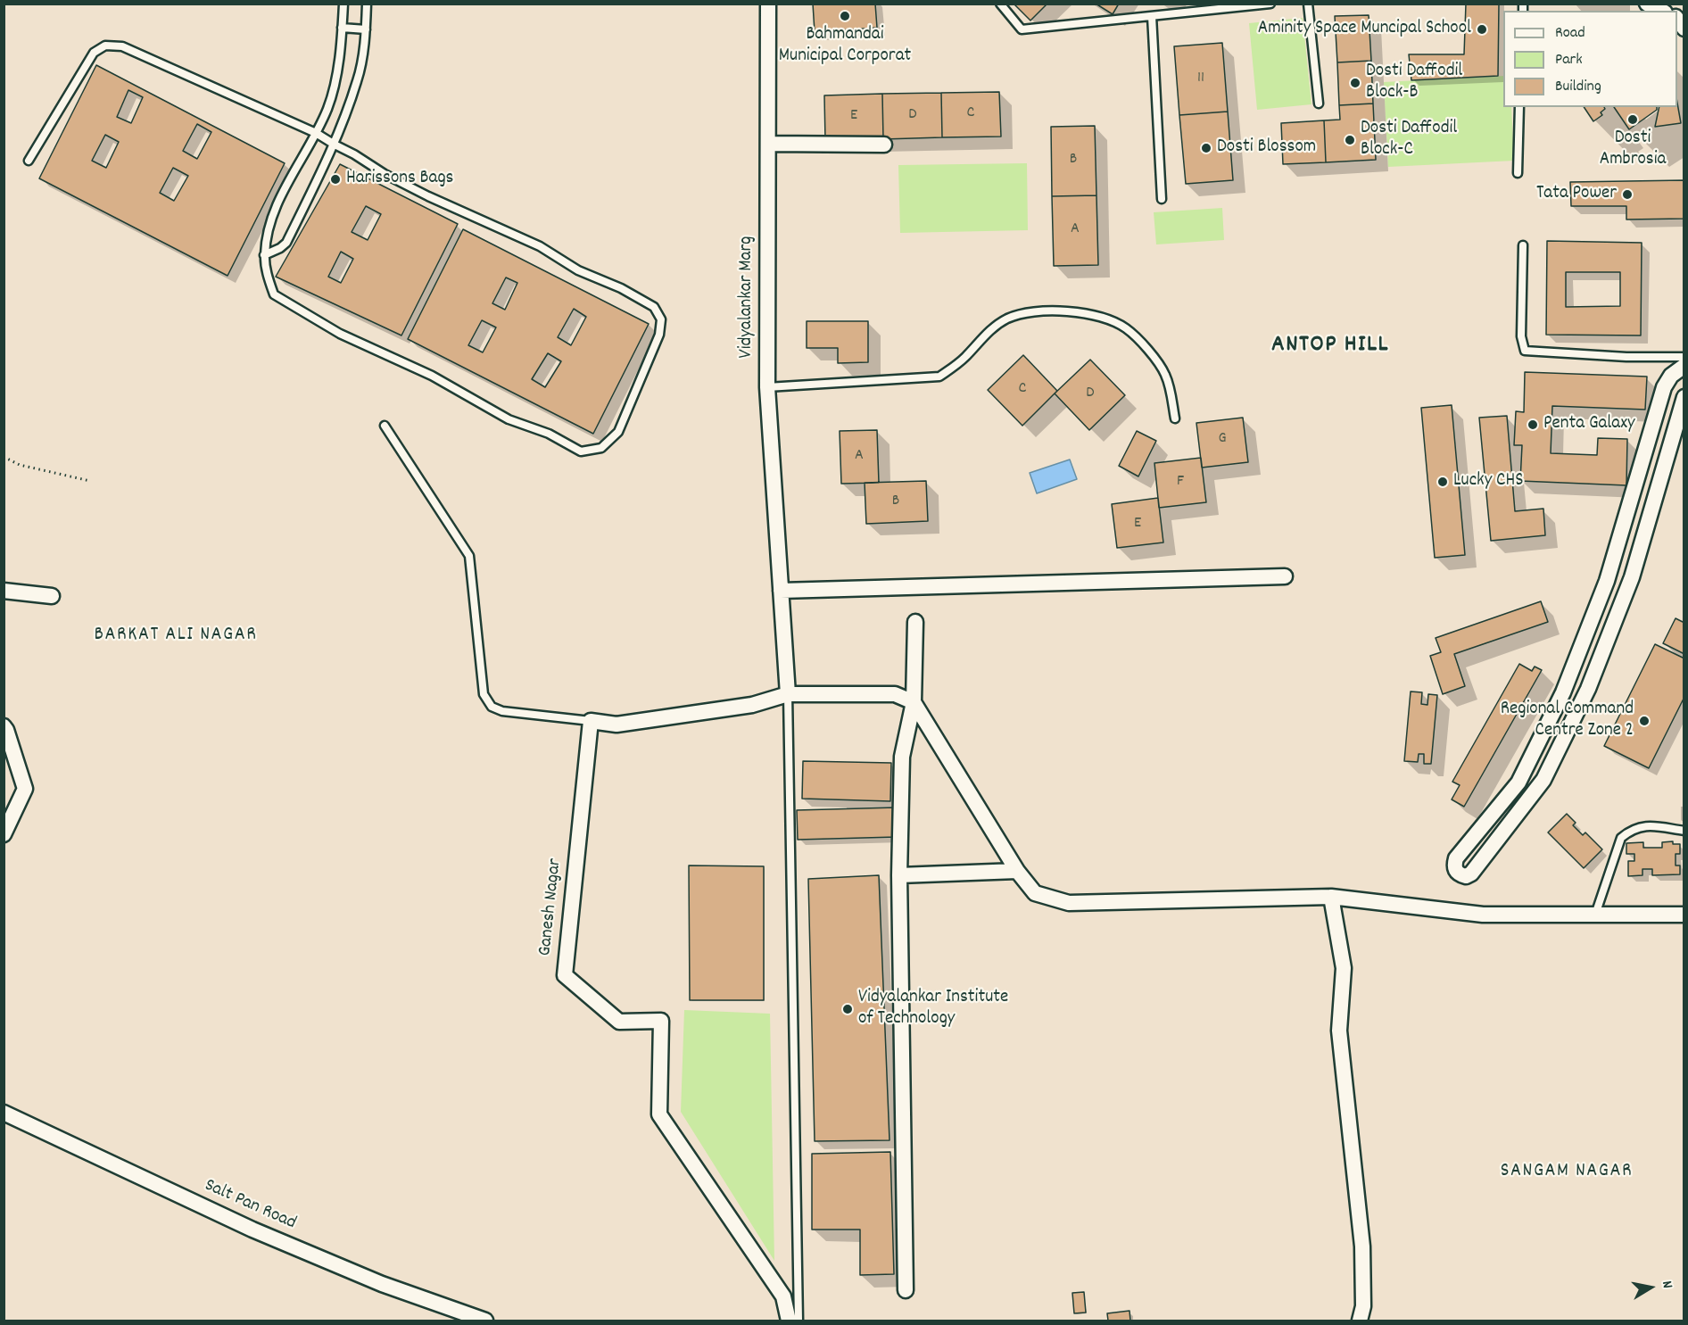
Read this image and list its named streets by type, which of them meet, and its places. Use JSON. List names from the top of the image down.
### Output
{
  "streets": {
    "street": ["Vidyalankar Marg", "Ganesh Nagar", "Salt Pan Road"]
  },
  "districts": ["ANTOP HILL", "BARKAT ALI NAGAR", "SANGAM NAGAR"],
  "places": [
    "Bahmandai Municipal Corporat",
    "Aminity Space Muncipal School",
    "Dosti Daffodil Block-B",
    "Dosti Ambrosia",
    "Dosti Daffodil Block-C",
    "Dosti Blossom",
    "Harissons Bags",
    "Tata Power",
    "Penta Galaxy",
    "Lucky CHS",
    "Regional Command Centre Zone 2",
    "Vidyalankar Institute of Technology"
  ],
  "house_numbers": [
    "11",
    "C",
    "D",
    "E",
    "B",
    "A",
    "C",
    "D",
    "G",
    "A",
    "F",
    "B",
    "E"
  ],
  "legend": ["Road", "Park", "Building"],
  "north": "right"
}
